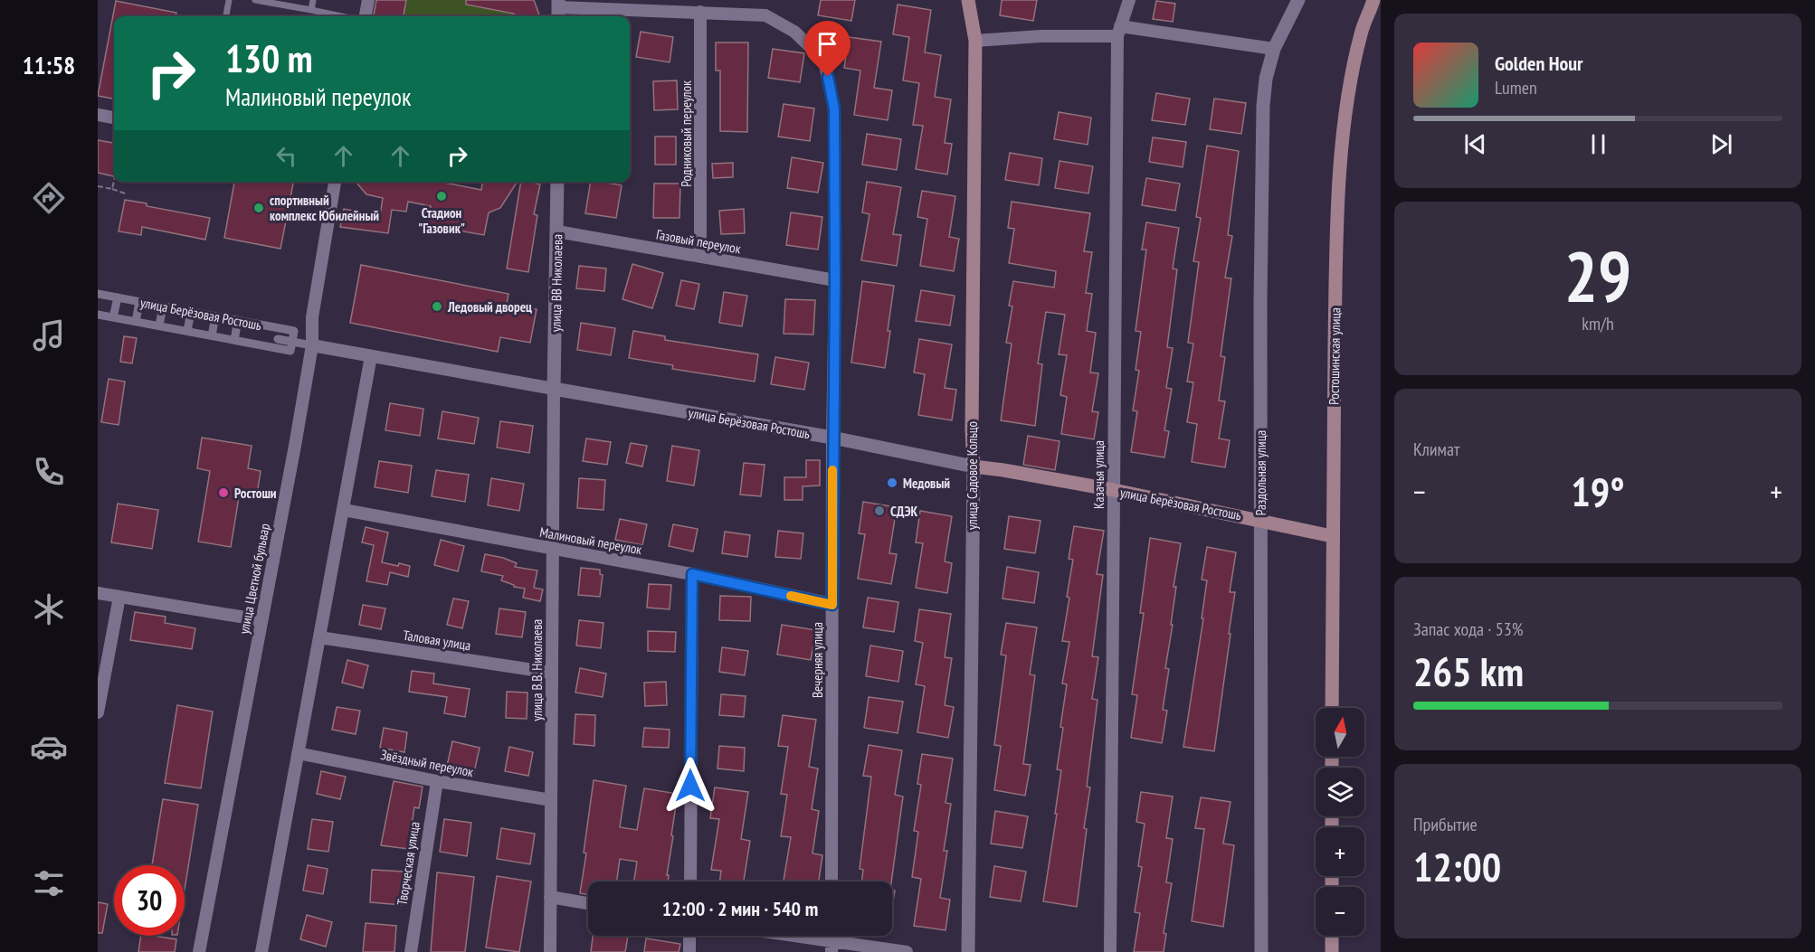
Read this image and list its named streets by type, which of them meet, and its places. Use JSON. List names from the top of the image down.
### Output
{
  "streets": {
    "main road": ["улица Берёзовая Ростошь", "Ростошинская улица", "улица Садовое Кольцо"],
    "street": [
      "Родниковый переулок",
      "Газовый переулок",
      "улица ВВ Николаева",
      "Раздольная улица",
      "Казачья улица",
      "Малиновый переулок",
      "улица Цветной бульвар",
      "Таловая улица",
      "Вечерняя улица",
      "улица В.В. Николаева",
      "Звёздный переулок",
      "Творческая улица"
    ]
  },
  "crossings": [
    ["Родниковый переулок", "Газовый переулок"],
    ["Родниковый переулок", "Вечерняя улица"],
    ["Газовый переулок", "улица ВВ Николаева"],
    ["Газовый переулок", "Вечерняя улица"],
    ["улица ВВ Николаева", "улица Берёзовая Ростошь"],
    ["улица ВВ Николаева", "улица В.В. Николаева"],
    ["улица Берёзовая Ростошь", "Ростошинская улица"],
    ["улица Берёзовая Ростошь", "Раздольная улица"],
    ["улица Берёзовая Ростошь", "Казачья улица"],
    ["улица Берёзовая Ростошь", "улица Садовое Кольцо"],
    ["улица Берёзовая Ростошь", "улица Цветной бульвар"],
    ["улица Берёзовая Ростошь", "Вечерняя улица"],
    ["улица Берёзовая Ростошь", "улица В.В. Николаева"],
    ["Малиновый переулок", "Вечерняя улица"],
    ["Малиновый переулок", "улица В.В. Николаева"],
    ["Таловая улица", "улица В.В. Николаева"],
    ["улица В.В. Николаева", "Звёздный переулок"],
    ["Звёздный переулок", "Творческая улица"]
  ],
  "places": [
    "Стадион \"Газовик\"",
    "спортивный комплекс Юбилейный",
    "Ледовый дворец",
    "Медовый",
    "Ростоши",
    "СДЭК"
  ],
  "north": "top",
  "page": {
    "tabs": "11:58",
    "turn": ["130 m", "Малиновый переулок"],
    "song": ["Golden Hour", "Lumen"],
    "tile": [
      ["29", "km/h"],
      "Климат",
      ["Запас хода · 53%", "265 km"],
      ["Прибытие", "12:00"]
    ],
    "heat": ["−", "19°", "+"],
    "map_buttons": ["+", "−"],
    "limit": "30",
    "trip": "12:00 · 2 мин · 540 m"
  }
}
